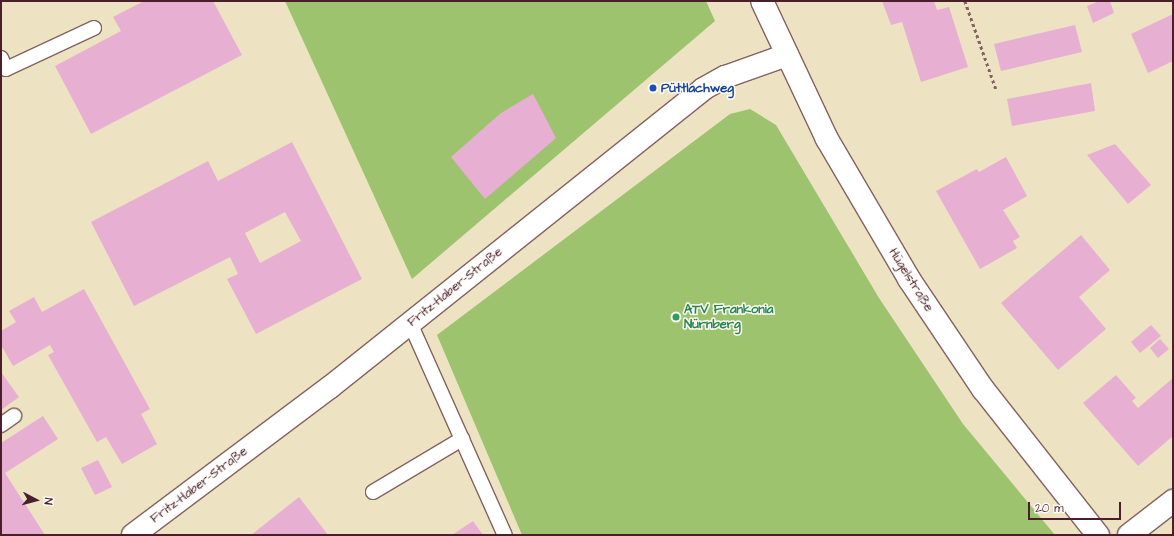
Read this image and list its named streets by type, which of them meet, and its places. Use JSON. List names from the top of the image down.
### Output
{
  "streets": {
    "street": ["Hügelstraße", "Fritz-Haber-Straße"]
  },
  "crossings": [
    ["Hügelstraße", "Fritz-Haber-Straße"]
  ],
  "places": ["Püttlachweg", "ATV Frankonia Nürnberg"],
  "scale_bar": "20 m",
  "north": "right"
}
